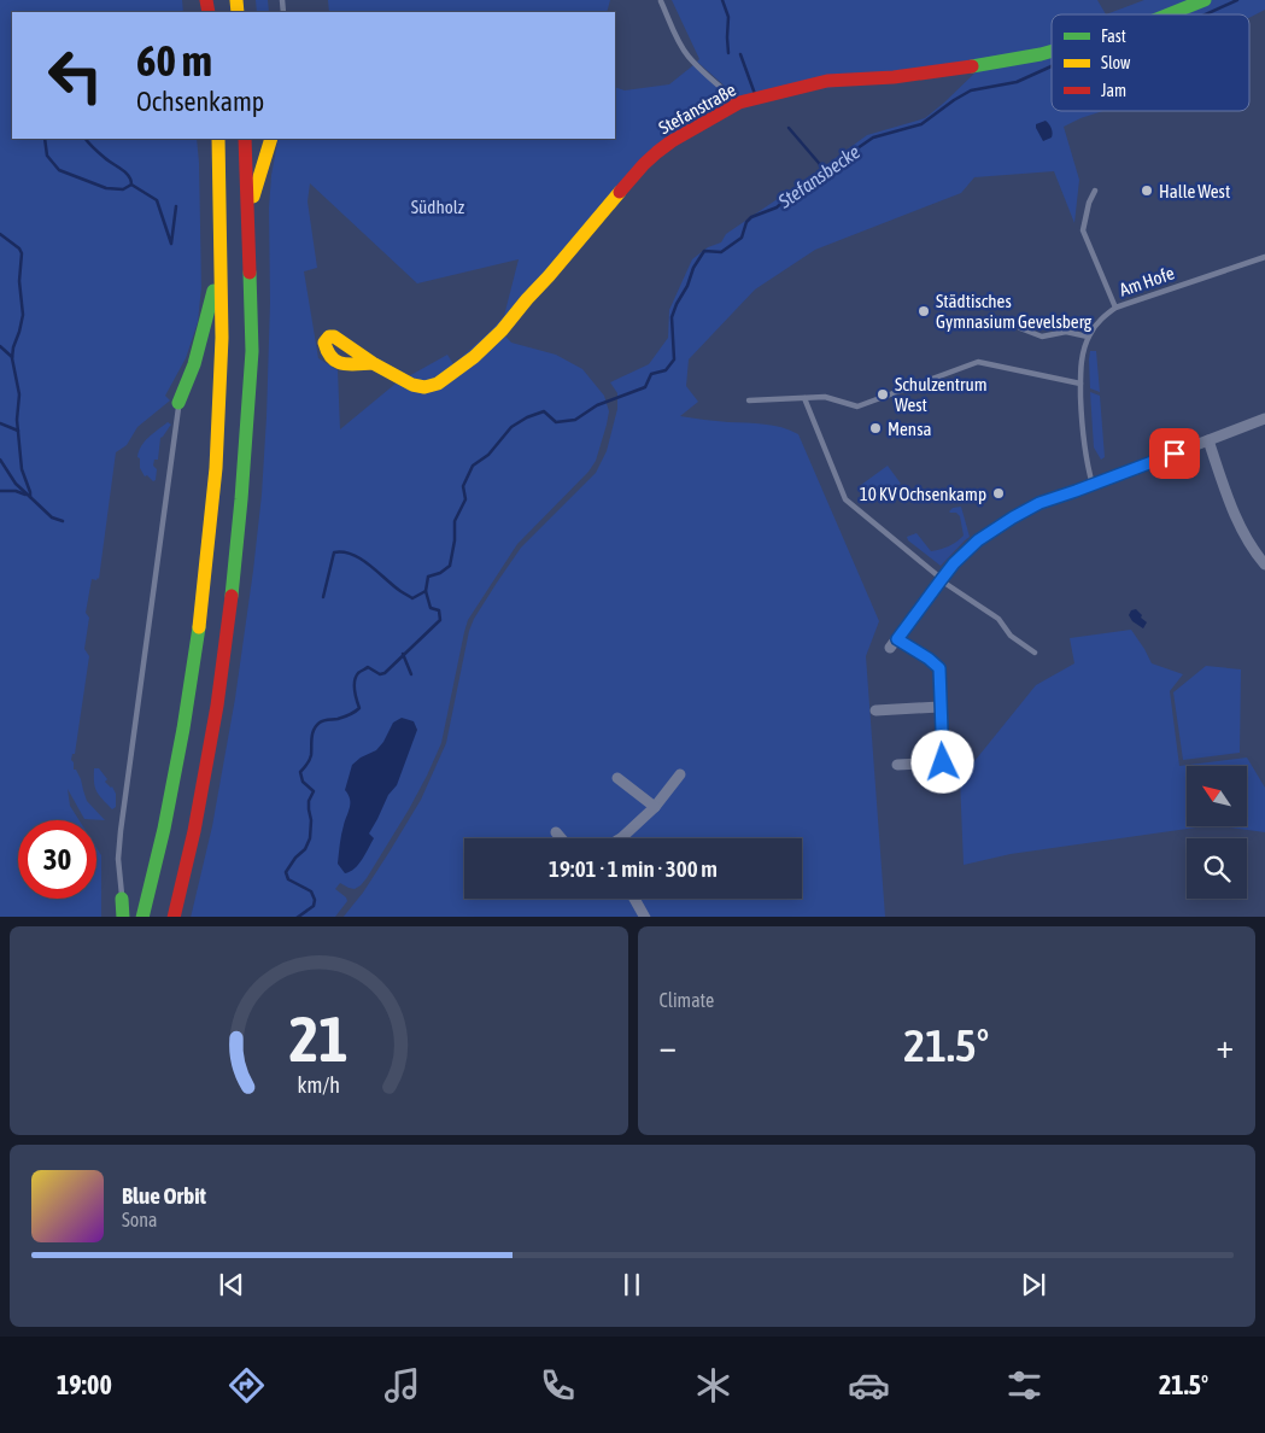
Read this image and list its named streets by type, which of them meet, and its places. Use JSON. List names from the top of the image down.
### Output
{
  "streets": {
    "main road": ["Stefanstraße"],
    "lane": ["Am Hofe"]
  },
  "water": ["Stefansbecke"],
  "parks": ["Südholz"],
  "places": [
    "Halle West",
    "Städtisches Gymnasium Gevelsberg",
    "Schulzentrum West",
    "Mensa",
    "10 KV Ochsenkamp"
  ],
  "legend": ["Fast", "Slow", "Jam"],
  "north": "top left",
  "page": {
    "turn": ["60 m", "Ochsenkamp"],
    "limit": "30",
    "trip": "19:01 · 1 min · 300 m",
    "tile": "Climate",
    "heat": ["−", "21.5°", "+"],
    "song": ["Blue Orbit", "Sona"],
    "tabs": ["19:00", "21.5°"],
    "gauge": ["21", "km/h"]
  }
}
